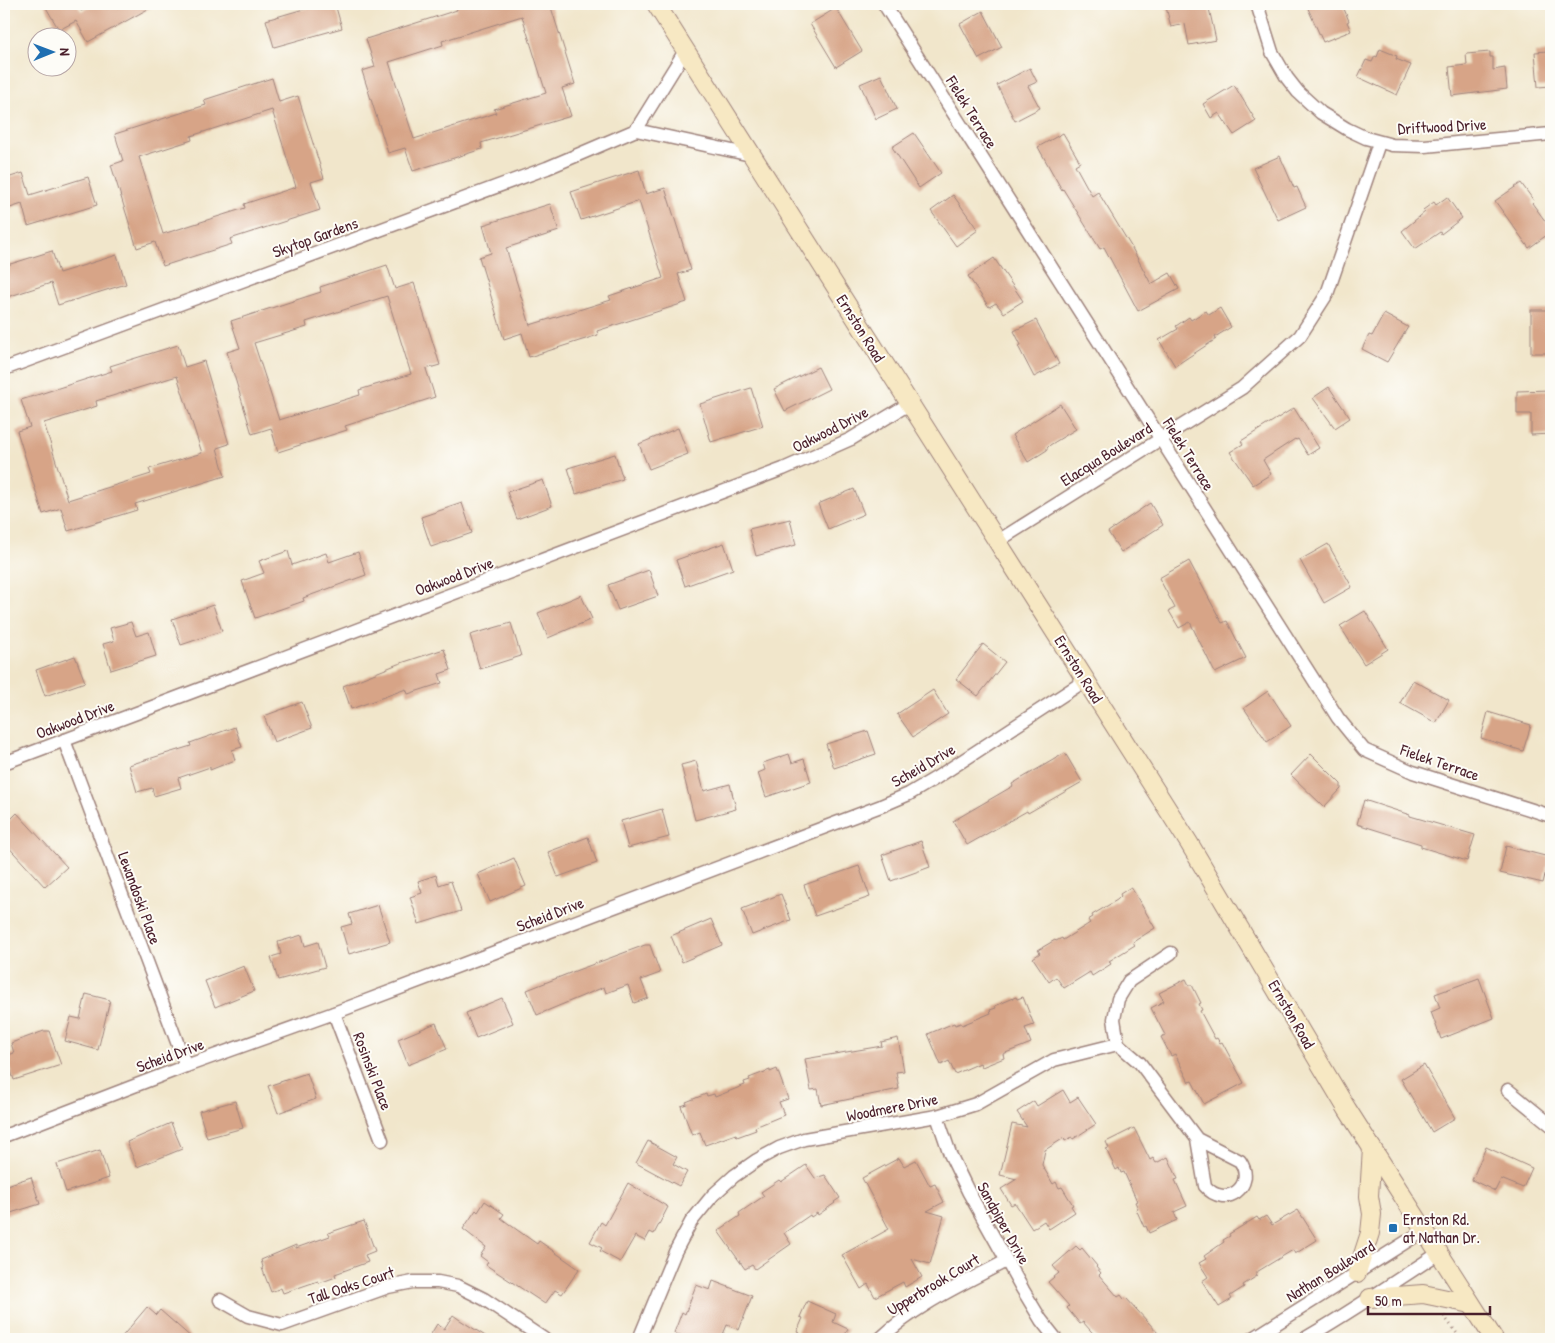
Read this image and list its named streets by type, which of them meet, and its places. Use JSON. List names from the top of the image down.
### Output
{
  "streets": {
    "street": [
      "Fielek Terrace",
      "Driftwood Drive",
      "Skytop Gardens",
      "Ernston Road",
      "Oakwood Drive",
      "Elacqua Boulevard",
      "Scheid Drive",
      "Lewandoski Place",
      "Rosinski Place",
      "Woodmere Drive",
      "Sandpiper Drive",
      "Nathan Boulevard",
      "Upperbrook Court",
      "Tall Oaks Court"
    ]
  },
  "crossings": [
    ["Fielek Terrace", "Elacqua Boulevard"],
    ["Driftwood Drive", "Elacqua Boulevard"],
    ["Ernston Road", "Oakwood Drive"],
    ["Ernston Road", "Elacqua Boulevard"],
    ["Ernston Road", "Scheid Drive"],
    ["Ernston Road", "Nathan Boulevard"],
    ["Oakwood Drive", "Lewandoski Place"],
    ["Scheid Drive", "Lewandoski Place"],
    ["Scheid Drive", "Rosinski Place"],
    ["Woodmere Drive", "Sandpiper Drive"],
    ["Sandpiper Drive", "Upperbrook Court"]
  ],
  "places": {
    "transit": ["Ernston Rd. at Nathan Dr."]
  },
  "scale_bar": "50 m",
  "north": "right"
}
